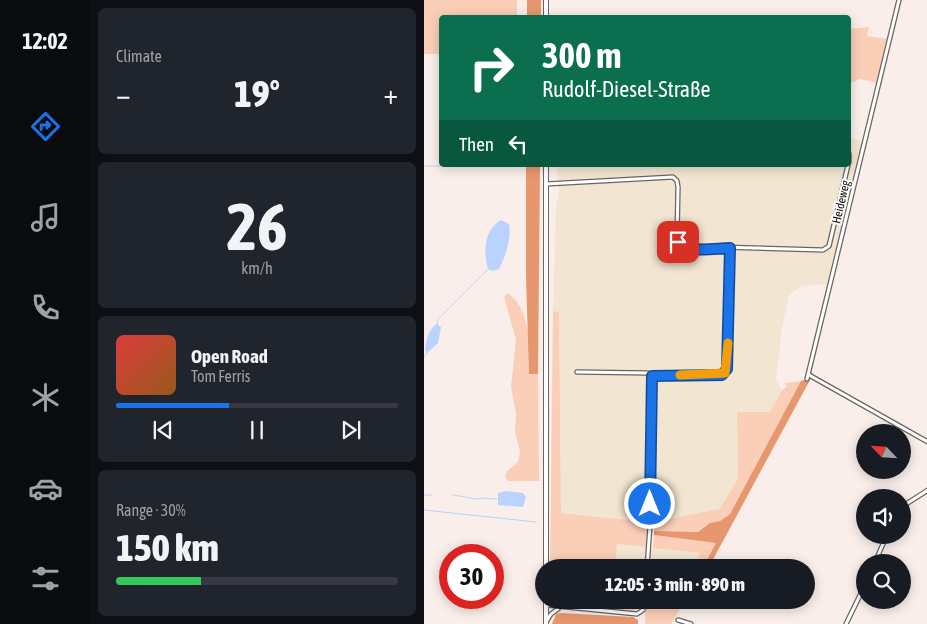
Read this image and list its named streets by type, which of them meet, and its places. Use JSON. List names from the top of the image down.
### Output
{
  "streets": {
    "street": ["Heideweg"]
  },
  "north": "top left",
  "page": {
    "tabs": "12:02",
    "tile": [
      "Climate",
      ["26", "km/h"],
      ["Range · 30%", "150 km"]
    ],
    "turn": ["300 m", "Rudolf-Diesel-Straße"],
    "heat": ["−", "19°", "+"],
    "then": "Then",
    "song": ["Open Road", "Tom Ferris"],
    "limit": "30",
    "trip": "12:05 · 3 min · 890 m"
  }
}
